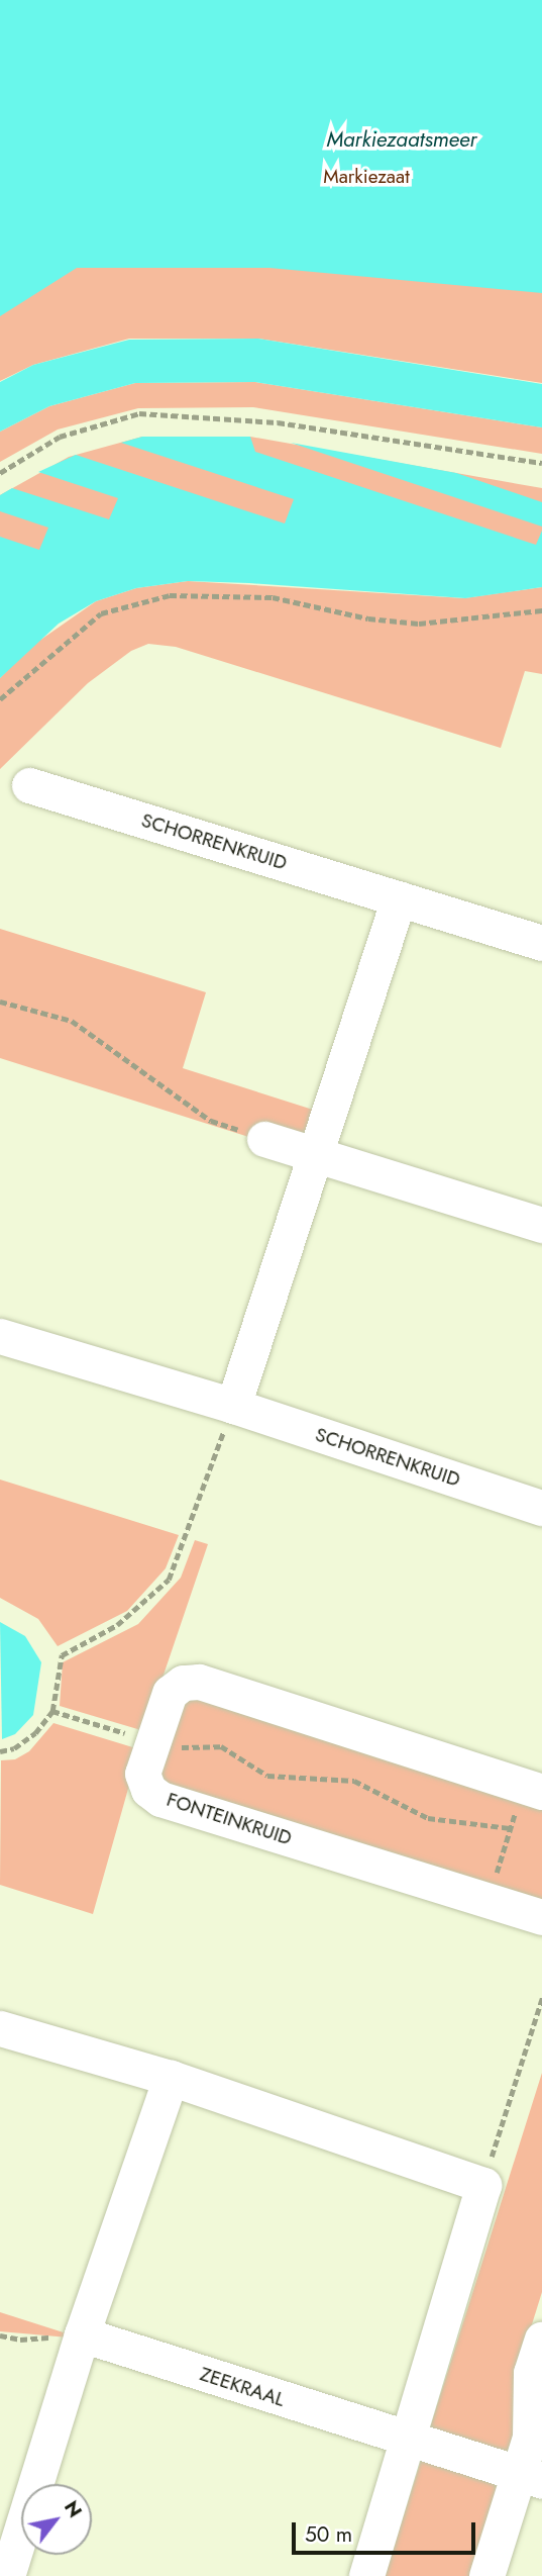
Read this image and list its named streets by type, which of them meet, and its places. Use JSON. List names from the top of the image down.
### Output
{
  "streets": {
    "street": ["SCHORRENKRUID", "FONTEINKRUID", "ZEEKRAAL"]
  },
  "water": ["Markiezaatsmeer"],
  "parks": ["Markiezaat"],
  "scale_bar": "50 m",
  "north": "top right"
}
